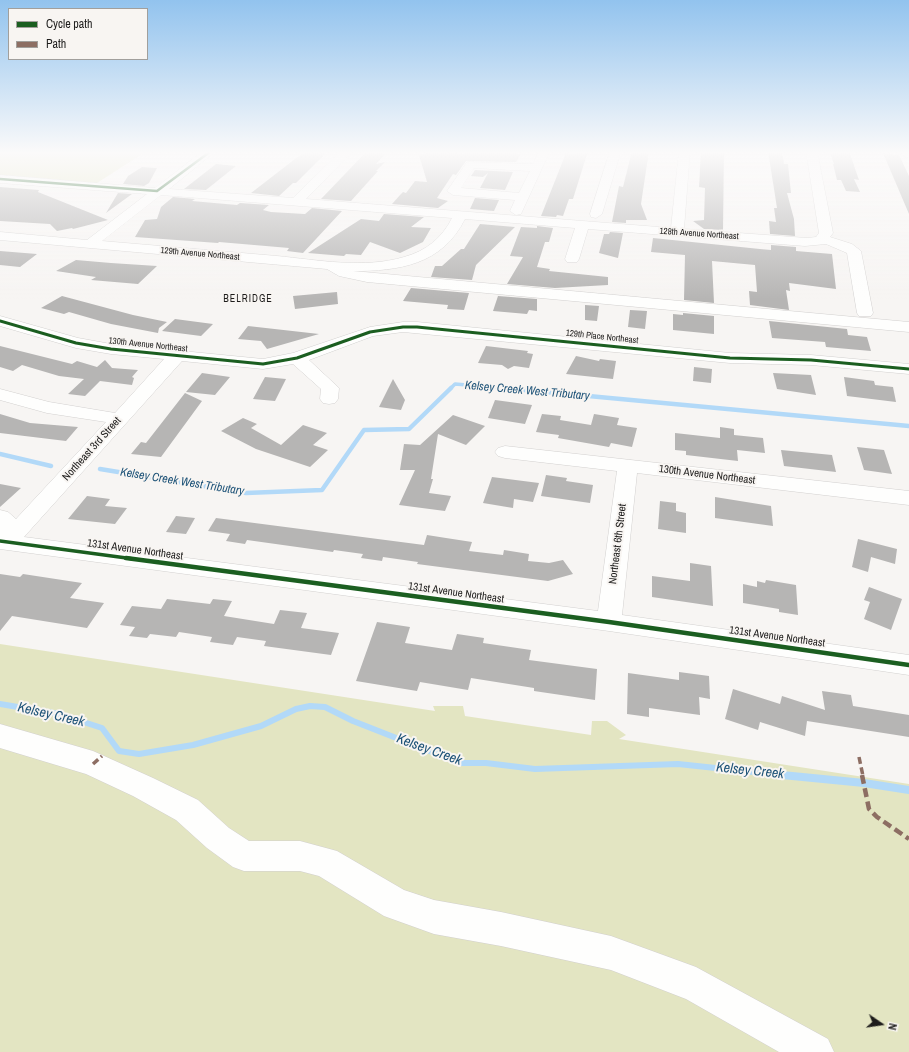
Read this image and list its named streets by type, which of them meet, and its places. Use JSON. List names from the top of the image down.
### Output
{
  "streets": {
    "street": [
      "128th Avenue Northeast",
      "129th Avenue Northeast",
      "129th Place Northeast",
      "130th Avenue Northeast",
      "Northeast 3rd Street",
      "Northeast 6th Street",
      "131st Avenue Northeast"
    ]
  },
  "crossings": [
    ["128th Avenue Northeast", "129th Avenue Northeast"],
    ["129th Place Northeast", "130th Avenue Northeast"],
    ["130th Avenue Northeast", "Northeast 3rd Street"],
    ["130th Avenue Northeast", "Northeast 6th Street"],
    ["Northeast 3rd Street", "131st Avenue Northeast"],
    ["Northeast 6th Street", "131st Avenue Northeast"]
  ],
  "districts": ["BELRIDGE"],
  "water": ["Kelsey Creek West Tributary", "Kelsey Creek"],
  "legend": ["Cycle path", "Path"],
  "north": "right"
}
